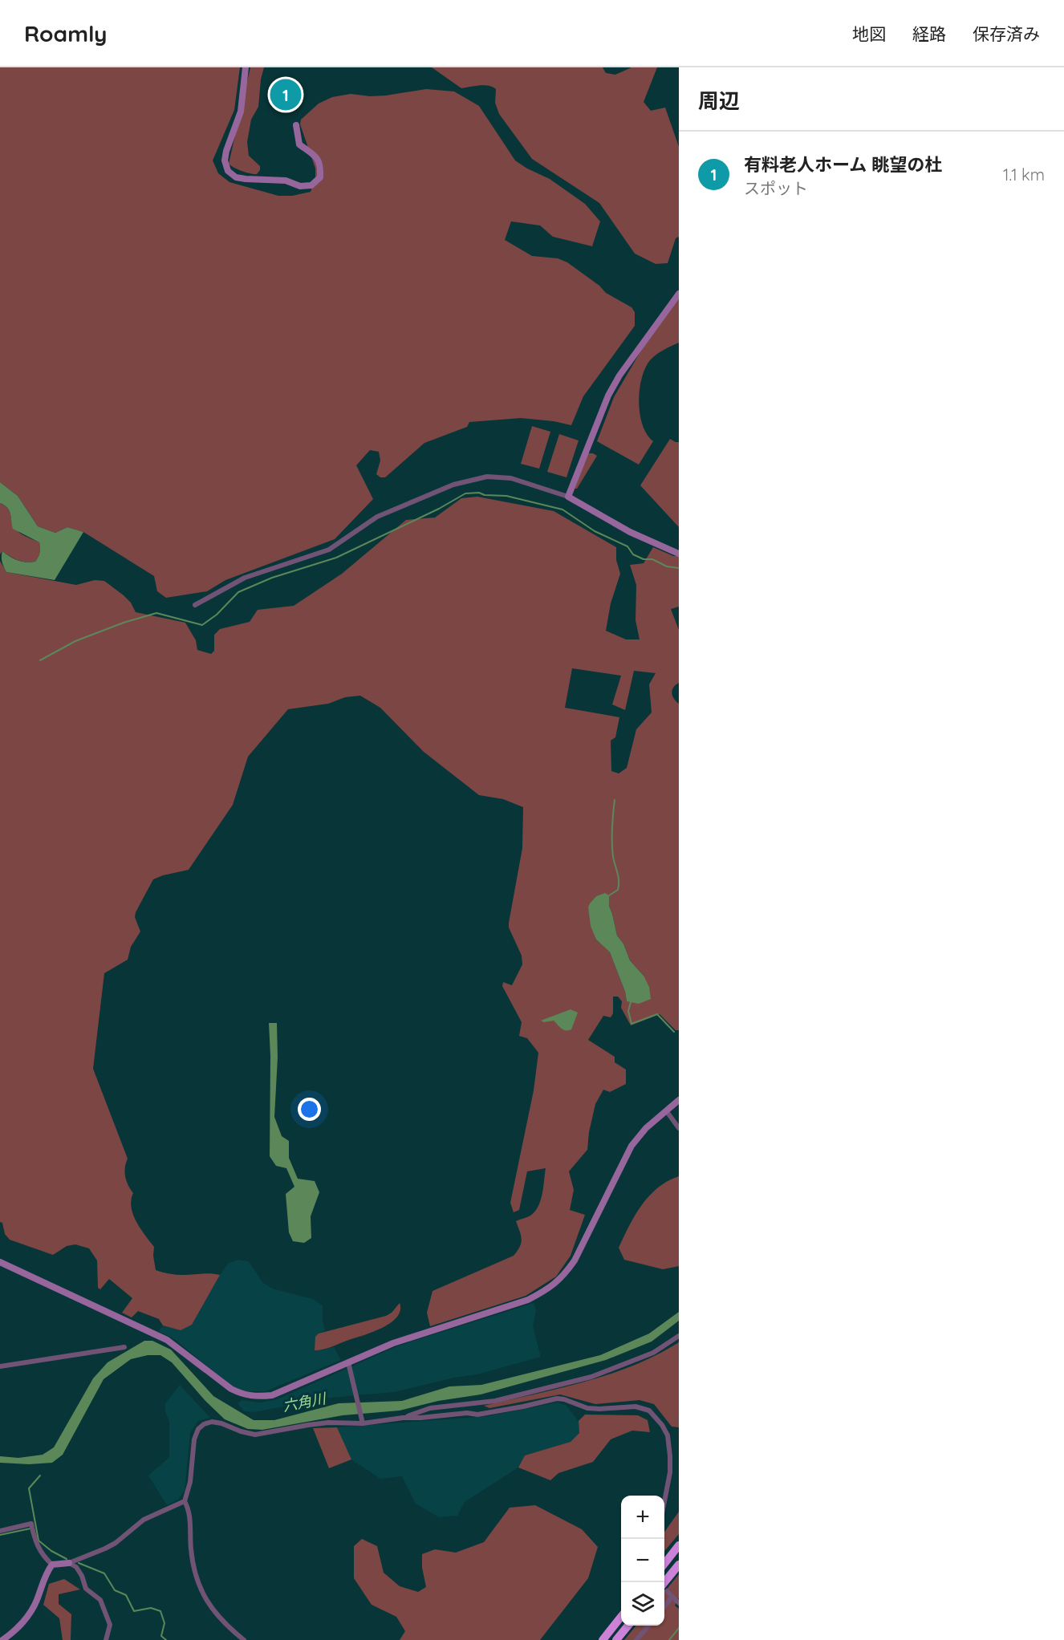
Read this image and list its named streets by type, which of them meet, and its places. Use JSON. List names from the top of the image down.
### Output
{
  "water": ["六角川"],
  "page": {
    "header": "Roamly",
    "nav": ["地図", "経路", "保存済み"],
    "heading": "周辺",
    "pins": "1",
    "list": [
      {
        "mark": "1",
        "name": "有料老人ホーム 眺望の杜",
        "note": "スポット",
        "value": "1.1 km"
      }
    ],
    "map_buttons": ["+", "−"]
  }
}
